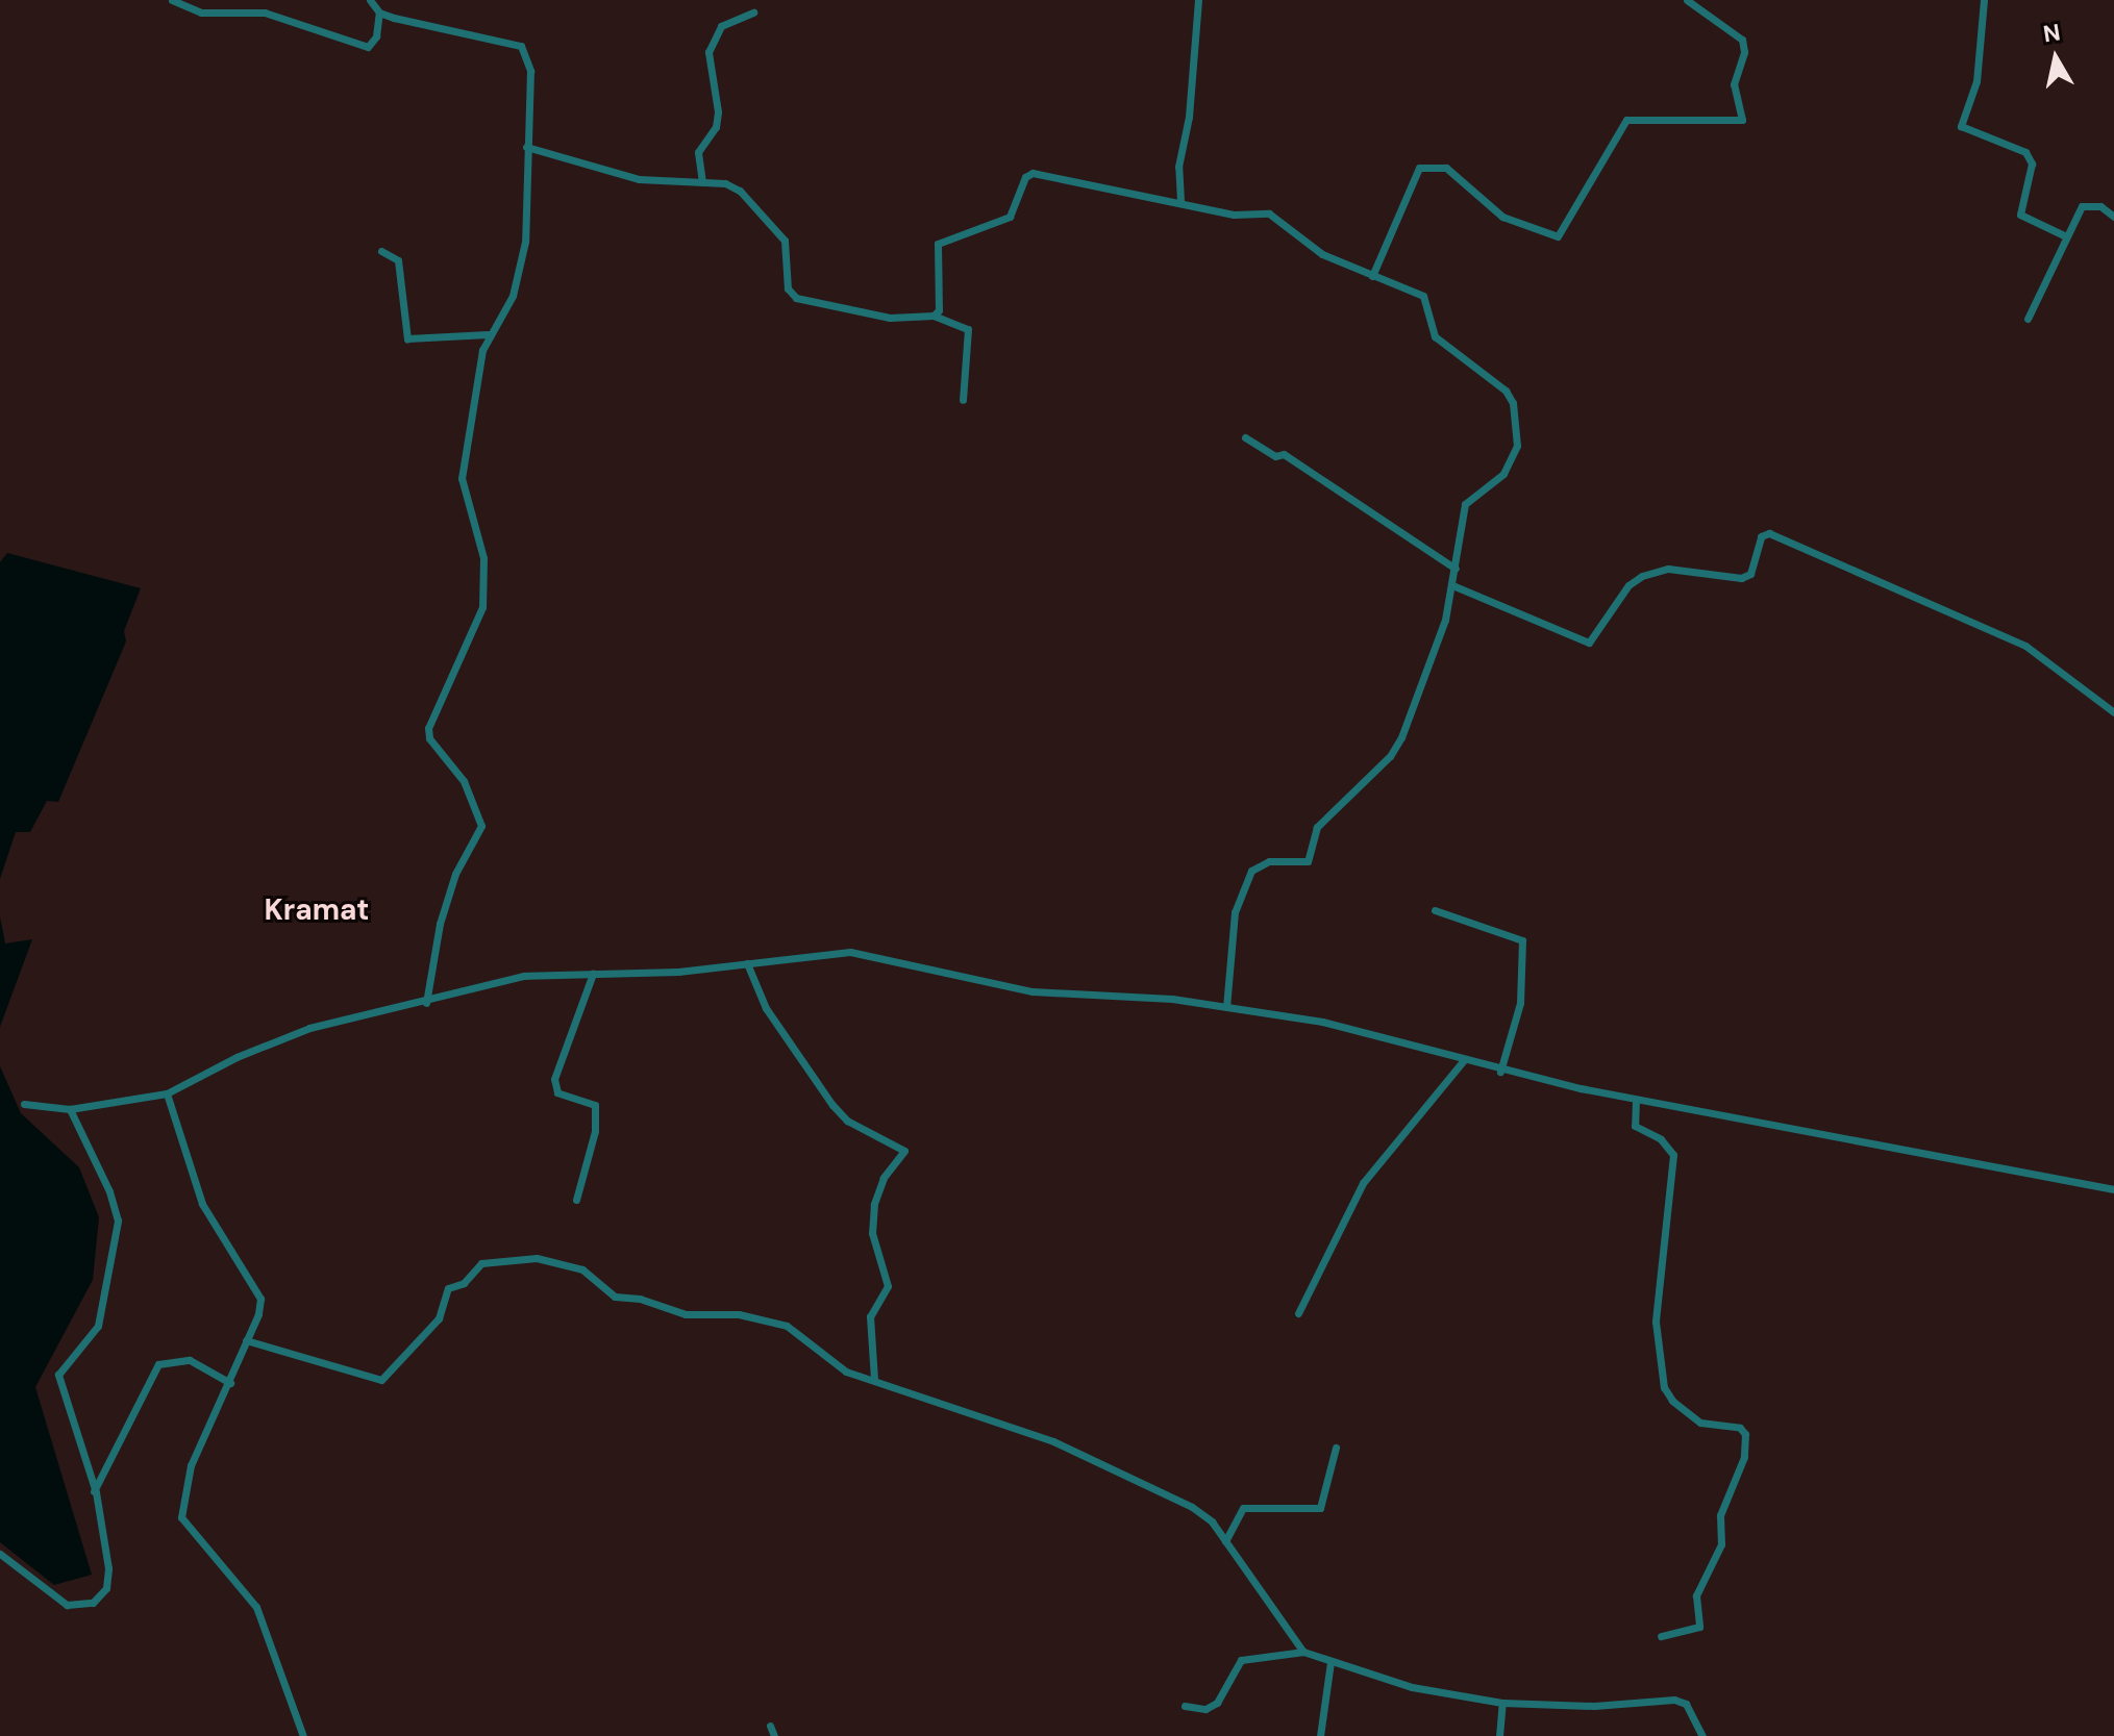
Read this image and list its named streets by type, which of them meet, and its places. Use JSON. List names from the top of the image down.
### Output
{
  "districts": ["Kramat"],
  "north": "top"
}
